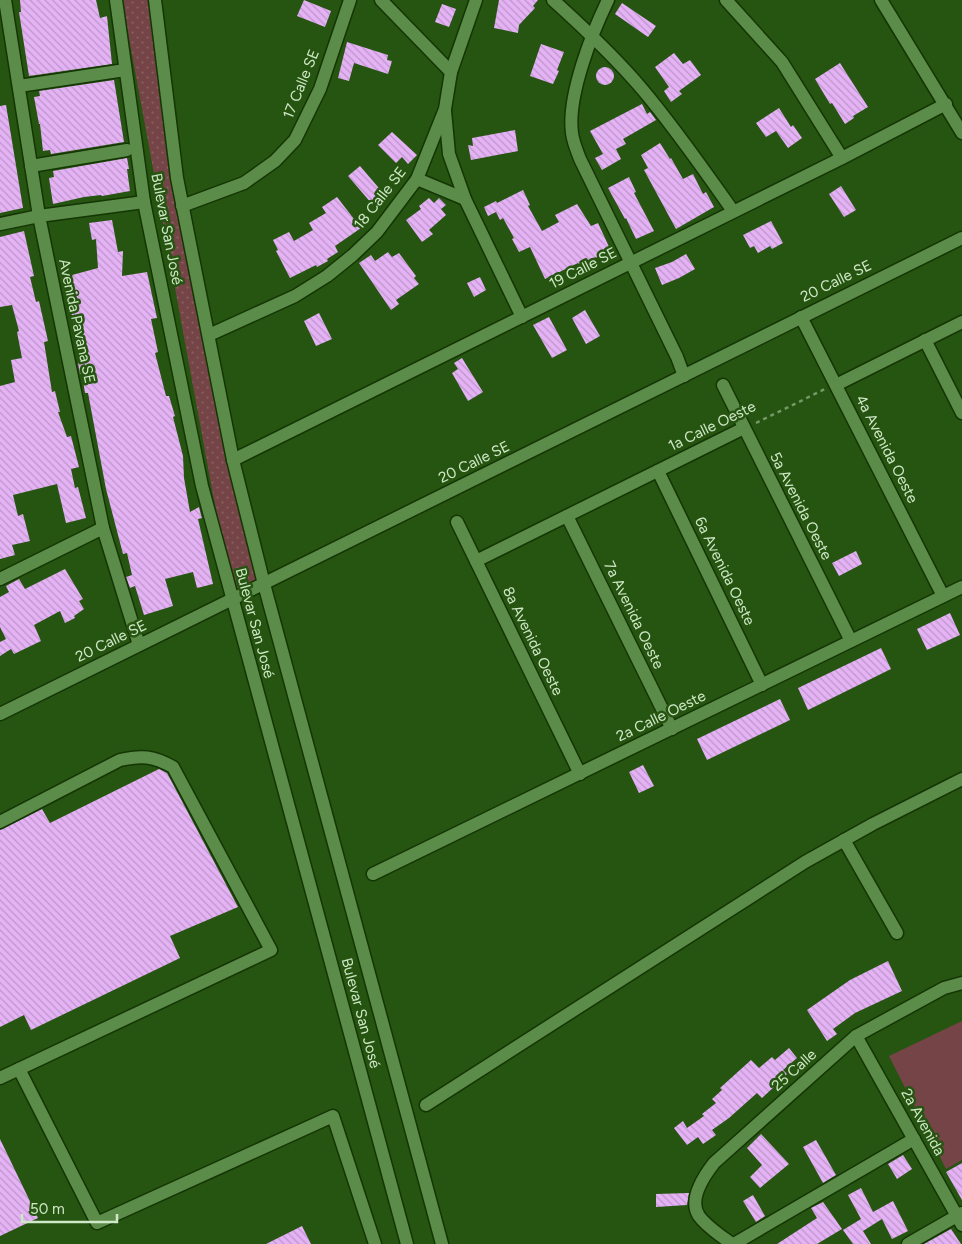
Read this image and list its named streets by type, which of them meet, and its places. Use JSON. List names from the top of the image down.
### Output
{
  "streets": {
    "street": [
      "17 Calle SE",
      "18 Calle SE",
      "Bulevar San José",
      "19 Calle SE",
      "20 Calle SE",
      "Avenida Pavana SE",
      "1a Calle Oeste",
      "4a Avenida Oeste",
      "5a Avenida Oeste",
      "6a Avenida Oeste",
      "7a Avenida Oeste",
      "8a Avenida Oeste",
      "2a Calle Oeste",
      "25 Calle",
      "2a Avenida"
    ]
  },
  "crossings": [
    ["17 Calle SE", "Bulevar San José"],
    ["18 Calle SE", "Bulevar San José"],
    ["Bulevar San José", "19 Calle SE"],
    ["Bulevar San José", "20 Calle SE"],
    ["20 Calle SE", "Avenida Pavana SE"],
    ["20 Calle SE", "4a Avenida Oeste"],
    ["1a Calle Oeste", "4a Avenida Oeste"],
    ["1a Calle Oeste", "5a Avenida Oeste"],
    ["1a Calle Oeste", "6a Avenida Oeste"],
    ["1a Calle Oeste", "7a Avenida Oeste"],
    ["1a Calle Oeste", "8a Avenida Oeste"],
    ["4a Avenida Oeste", "2a Calle Oeste"],
    ["5a Avenida Oeste", "2a Calle Oeste"],
    ["6a Avenida Oeste", "2a Calle Oeste"],
    ["7a Avenida Oeste", "2a Calle Oeste"],
    ["8a Avenida Oeste", "2a Calle Oeste"],
    ["25 Calle", "2a Avenida"]
  ],
  "scale_bar": "50 m"
}
